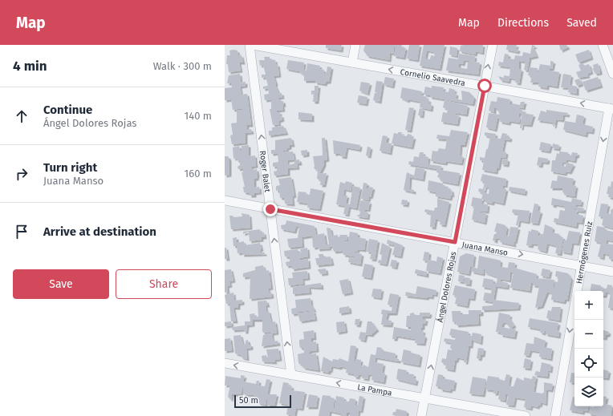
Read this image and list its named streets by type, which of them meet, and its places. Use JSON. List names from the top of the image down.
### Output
{
  "streets": {
    "street": [
      "Cornelio Saavedra",
      "Roger Balet",
      "Juana Manso",
      "Hermógenes Ruiz",
      "Ángel Dolores Rojas",
      "La Pampa"
    ]
  },
  "crossings": [
    ["Cornelio Saavedra", "Hermógenes Ruiz"],
    ["Cornelio Saavedra", "Ángel Dolores Rojas"],
    ["Roger Balet", "Juana Manso"],
    ["Roger Balet", "La Pampa"],
    ["Juana Manso", "Hermógenes Ruiz"],
    ["Juana Manso", "Ángel Dolores Rojas"],
    ["Ángel Dolores Rojas", "La Pampa"]
  ],
  "one_way": [
    "Cornelio Saavedra",
    "Roger Balet",
    "Hermógenes Ruiz",
    "Ángel Dolores Rojas",
    "La Pampa"
  ],
  "scale_bar": "50 m",
  "page": {
    "header": "Map",
    "nav": ["Map", "Directions", "Saved"],
    "heading": ["4 min", "Walk · 300 m"],
    "list": [
      ["Continue", "Ángel Dolores Rojas", "140 m"],
      ["Turn right", "Juana Manso", "160 m"],
      "Arrive at destination"
    ],
    "buttons": ["Save", "Share"],
    "map_buttons": ["+", "−"],
    "scale": "50 m"
  }
}
